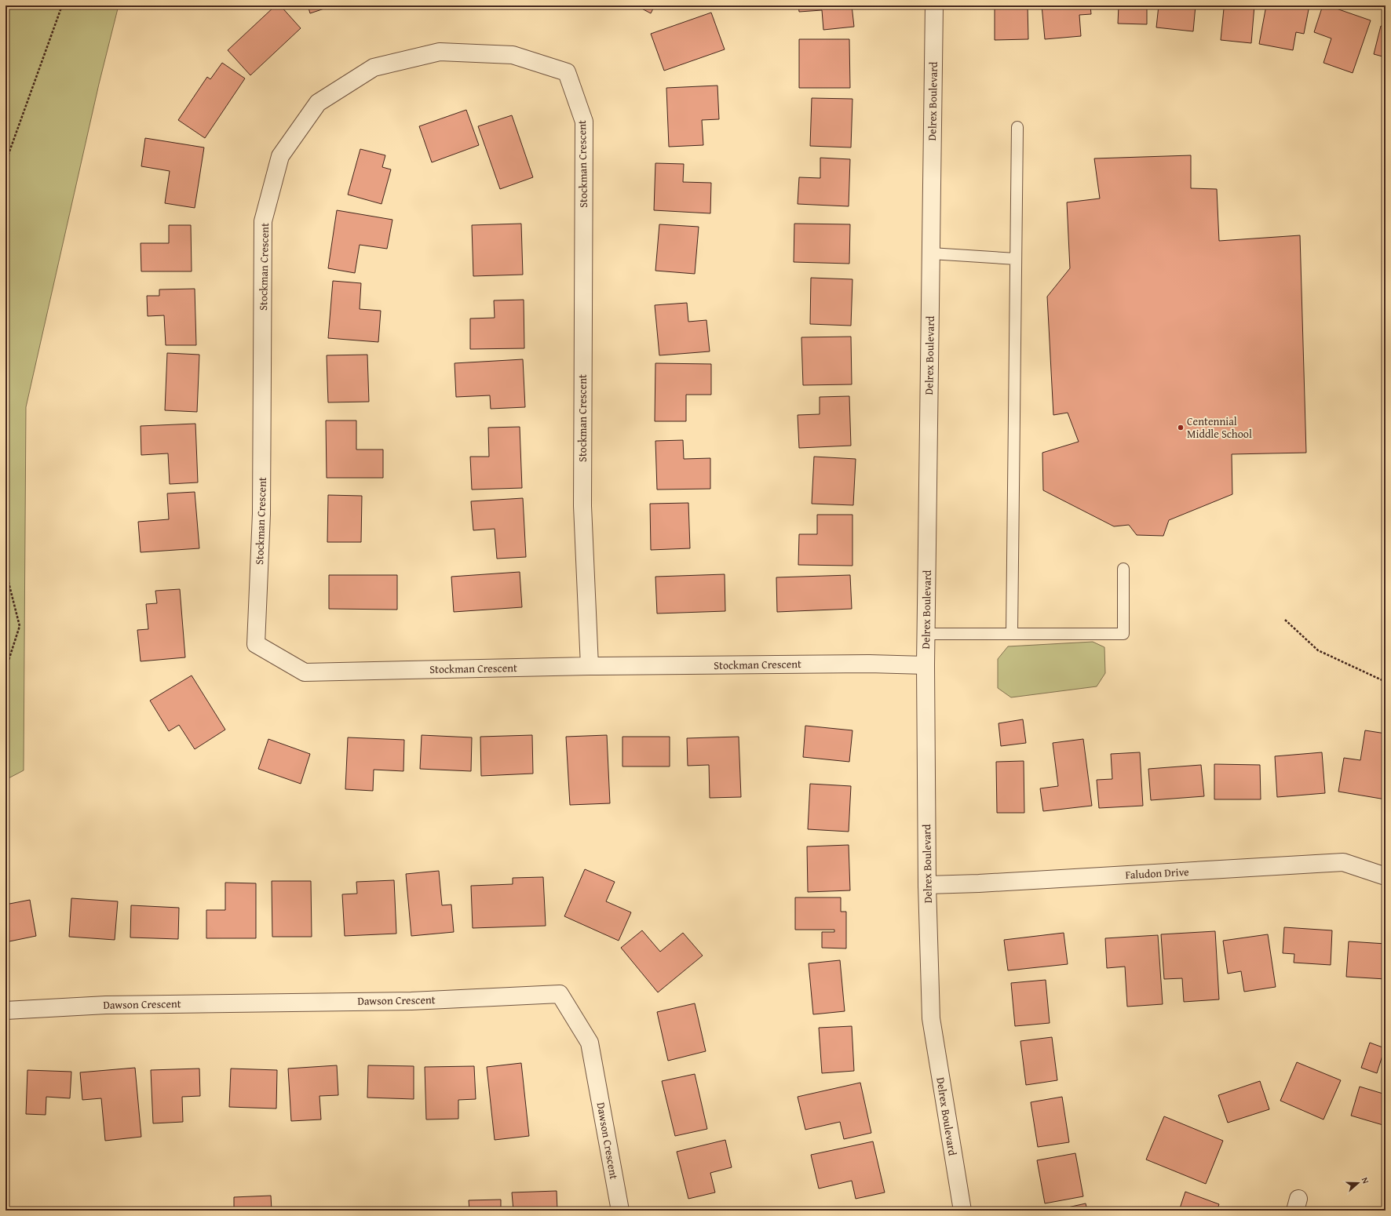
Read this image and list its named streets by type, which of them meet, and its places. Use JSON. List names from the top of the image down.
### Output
{
  "streets": {
    "street": [
      "Delrex Boulevard",
      "Stockman Crescent",
      "Faludon Drive",
      "Dawson Crescent"
    ]
  },
  "crossings": [
    ["Delrex Boulevard", "Stockman Crescent"],
    ["Delrex Boulevard", "Faludon Drive"]
  ],
  "places": ["Centennial Middle School"],
  "north": "right"
}
